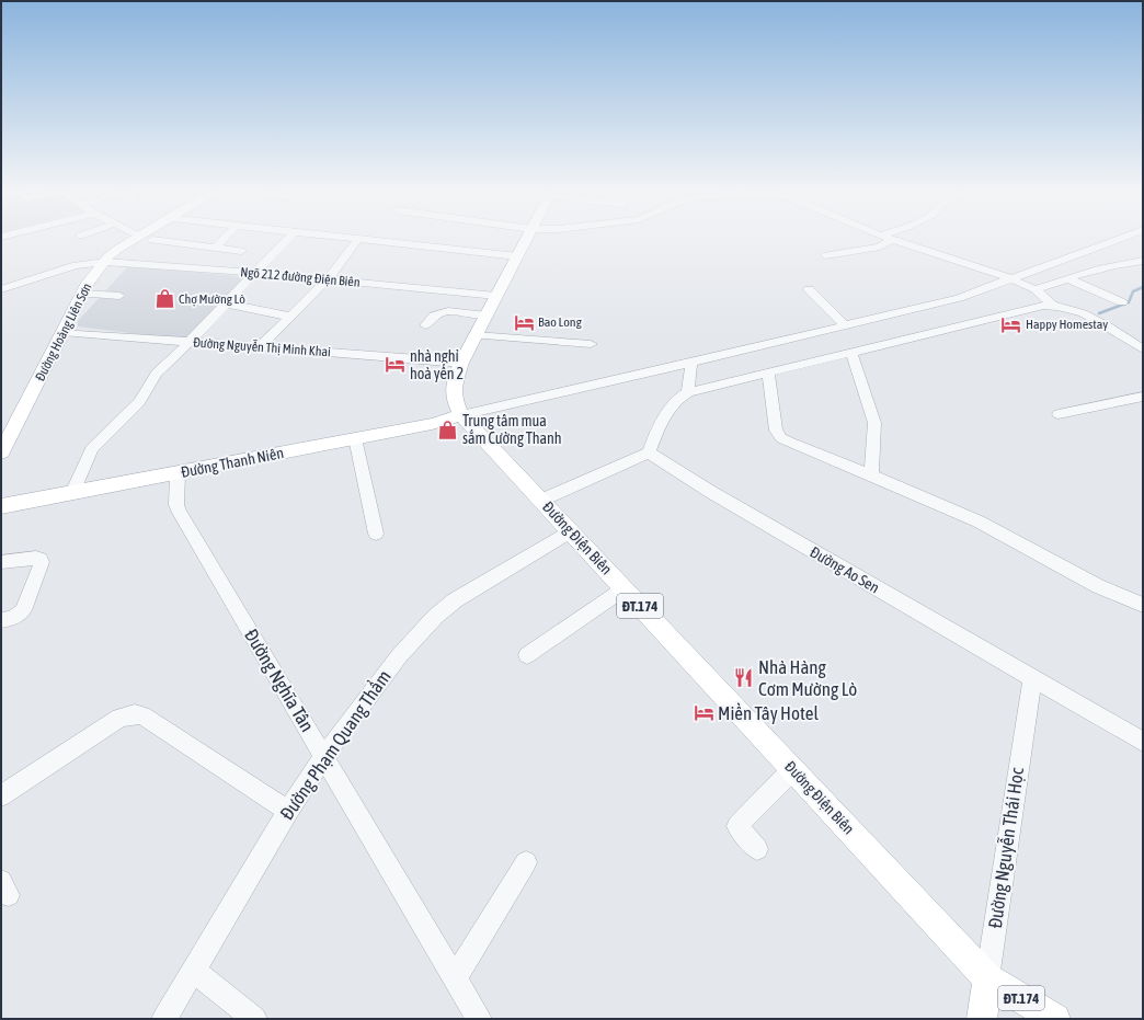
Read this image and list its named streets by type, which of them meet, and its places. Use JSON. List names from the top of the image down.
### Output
{
  "streets": {
    "main road": [
      "Đường Hoàng Liên Sơn",
      "Đường Thanh Niên",
      "Đường Điện Biên",
      "ĐT.174",
      "Đường Nguyễn Thái Học"
    ],
    "street": [
      "Ngõ 212 đường Điện Biên",
      "Đường Nguyễn Thị Minh Khai",
      "Đường Ao Sen",
      "Đường Nghĩa Tân",
      "Đường Phạm Quang Thẩm"
    ]
  },
  "crossings": [
    ["Ngõ 212 đường Điện Biên", "Đường Hoàng Liên Sơn"],
    ["Ngõ 212 đường Điện Biên", "Đường Điện Biên"],
    ["Đường Hoàng Liên Sơn", "Đường Nguyễn Thị Minh Khai"],
    ["Đường Nguyễn Thị Minh Khai", "Đường Điện Biên"],
    ["Đường Thanh Niên", "Đường Điện Biên"],
    ["Đường Thanh Niên", "Đường Nghĩa Tân"],
    ["Đường Điện Biên", "Đường Phạm Quang Thẩm"],
    ["Đường Điện Biên", "Đường Nguyễn Thái Học"],
    ["Đường Ao Sen", "Đường Nguyễn Thái Học"],
    ["Đường Nghĩa Tân", "Đường Phạm Quang Thẩm"]
  ],
  "places": {
    "shop": ["Chợ Mường Lò", "Trung tâm mua sắm Cường Thanh"],
    "hotel": [
      "Bao Long",
      "Happy Homestay",
      "nhà nghỉ hoà yến 2",
      "Miền Tây Hotel"
    ],
    "restaurant": ["Nhà Hàng Cơm Mường Lò"]
  }
}
